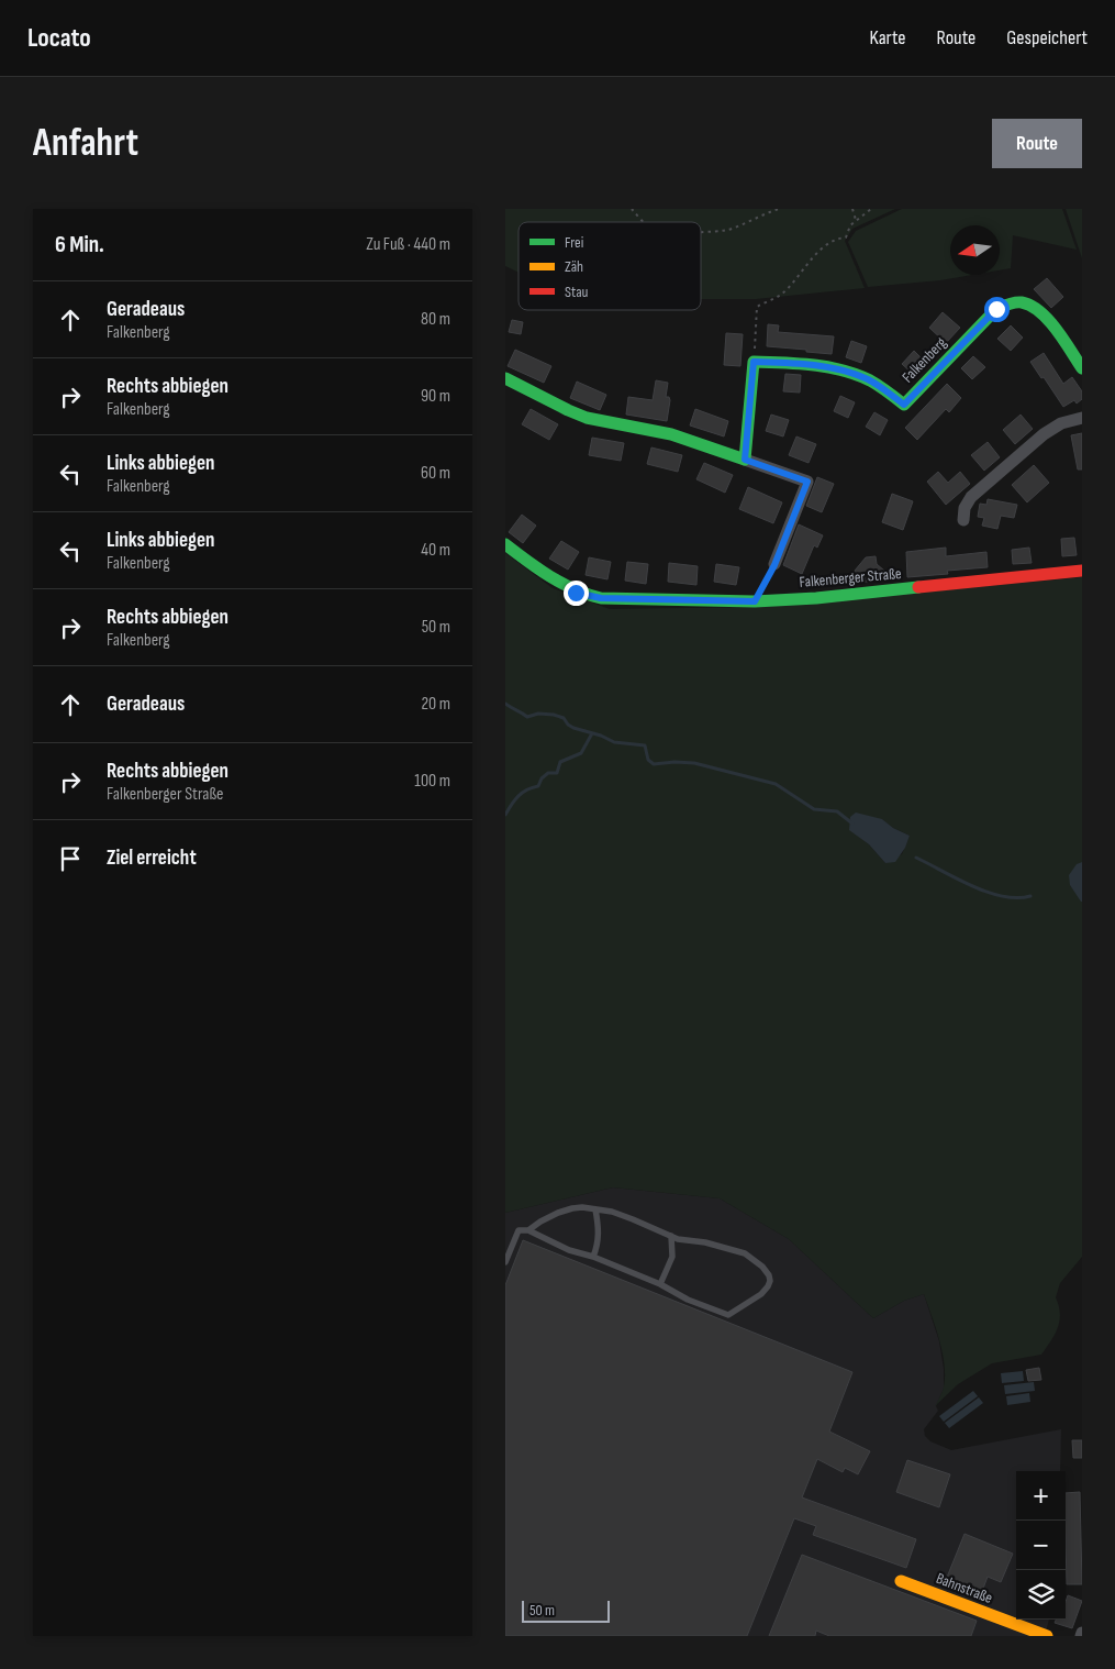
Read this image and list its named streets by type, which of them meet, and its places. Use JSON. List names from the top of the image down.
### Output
{
  "streets": {
    "street": ["Falkenberg", "Falkenberger Straße", "Bahnstraße"]
  },
  "legend": ["Frei", "Zäh", "Stau"],
  "scale_bar": "50 m",
  "north": "left",
  "page": {
    "header": "Locato",
    "nav": ["Karte", "Route", "Gespeichert"],
    "buttons": "Route",
    "title": "Anfahrt",
    "heading": ["6 Min.", "Zu Fuß · 440 m"],
    "list": [
      ["Geradeaus", "Falkenberg", "80 m"],
      ["Rechts abbiegen", "Falkenberg", "90 m"],
      ["Links abbiegen", "Falkenberg", "60 m"],
      ["Links abbiegen", "Falkenberg", "40 m"],
      ["Rechts abbiegen", "Falkenberg", "50 m"],
      ["Geradeaus", "20 m"],
      ["Rechts abbiegen", "Falkenberger Straße", "100 m"],
      "Ziel erreicht"
    ],
    "map_buttons": ["+", "−"],
    "scale": "50 m"
  }
}
